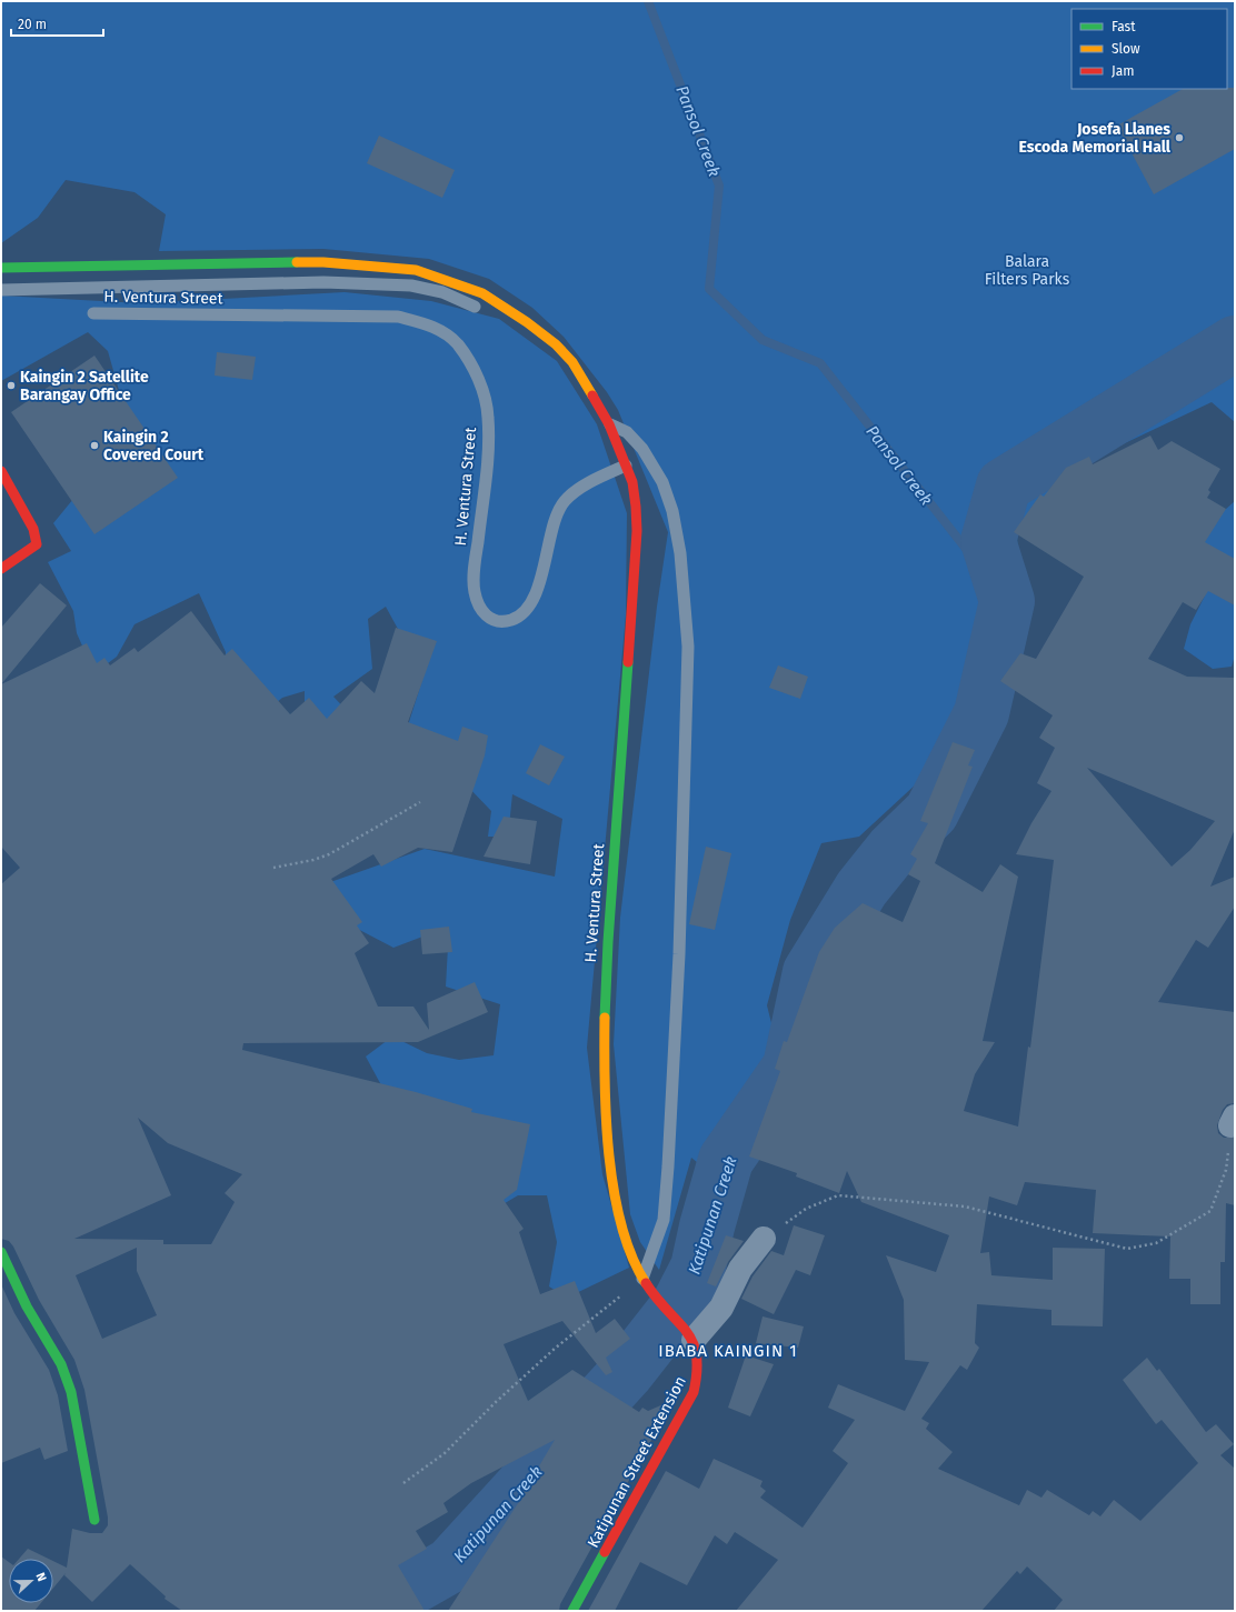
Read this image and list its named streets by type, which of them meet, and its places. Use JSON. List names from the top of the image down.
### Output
{
  "streets": {
    "street": ["H. Ventura Street", "Katipunan Street Extension"]
  },
  "crossings": [
    ["H. Ventura Street", "Katipunan Street Extension"]
  ],
  "districts": ["IBABA KAINGIN 1"],
  "water": ["Pansol Creek", "Katipunan Creek"],
  "parks": ["Balara Filters Parks"],
  "places": ["Josefa Llanes Escoda Memorial Hall", "Kaingin 2 Satellite Barangay Office", "Kaingin 2 Covered Court"],
  "legend": ["Fast", "Slow", "Jam"],
  "scale_bar": "20 m",
  "north": "right"
}
